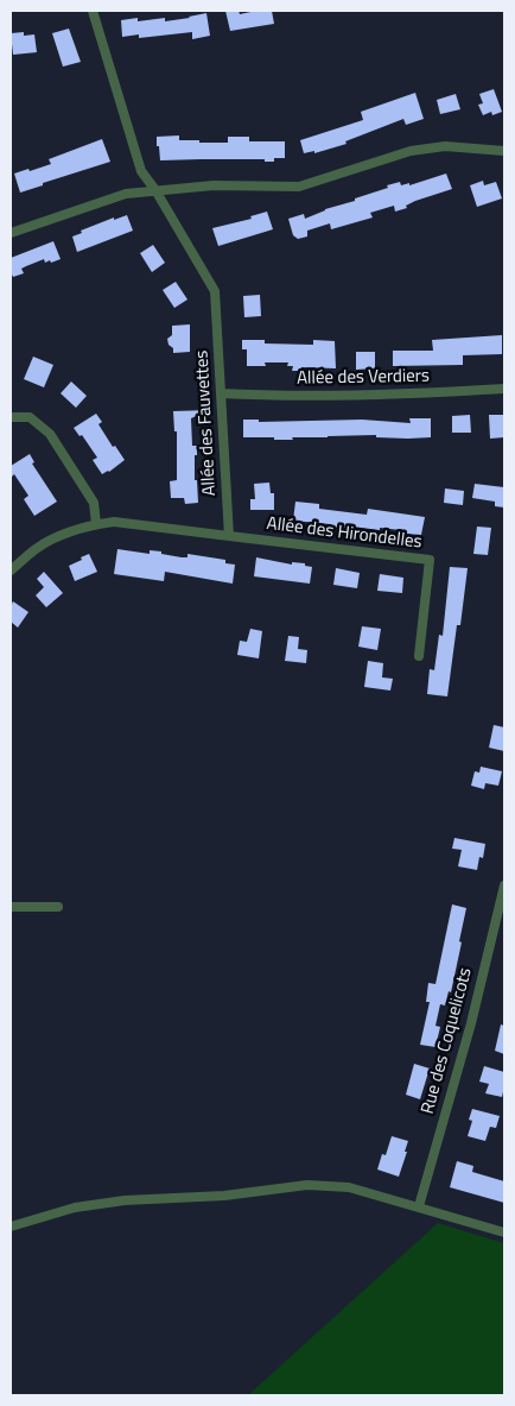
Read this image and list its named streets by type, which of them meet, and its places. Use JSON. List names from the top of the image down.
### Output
{
  "streets": {
    "street": [
      "Allée des Verdiers",
      "Allée des Fauvettes",
      "Allée des Hirondelles",
      "Rue des Coquelicots"
    ]
  },
  "crossings": [
    ["Allée des Verdiers", "Allée des Fauvettes"],
    ["Allée des Fauvettes", "Allée des Hirondelles"]
  ]
}
